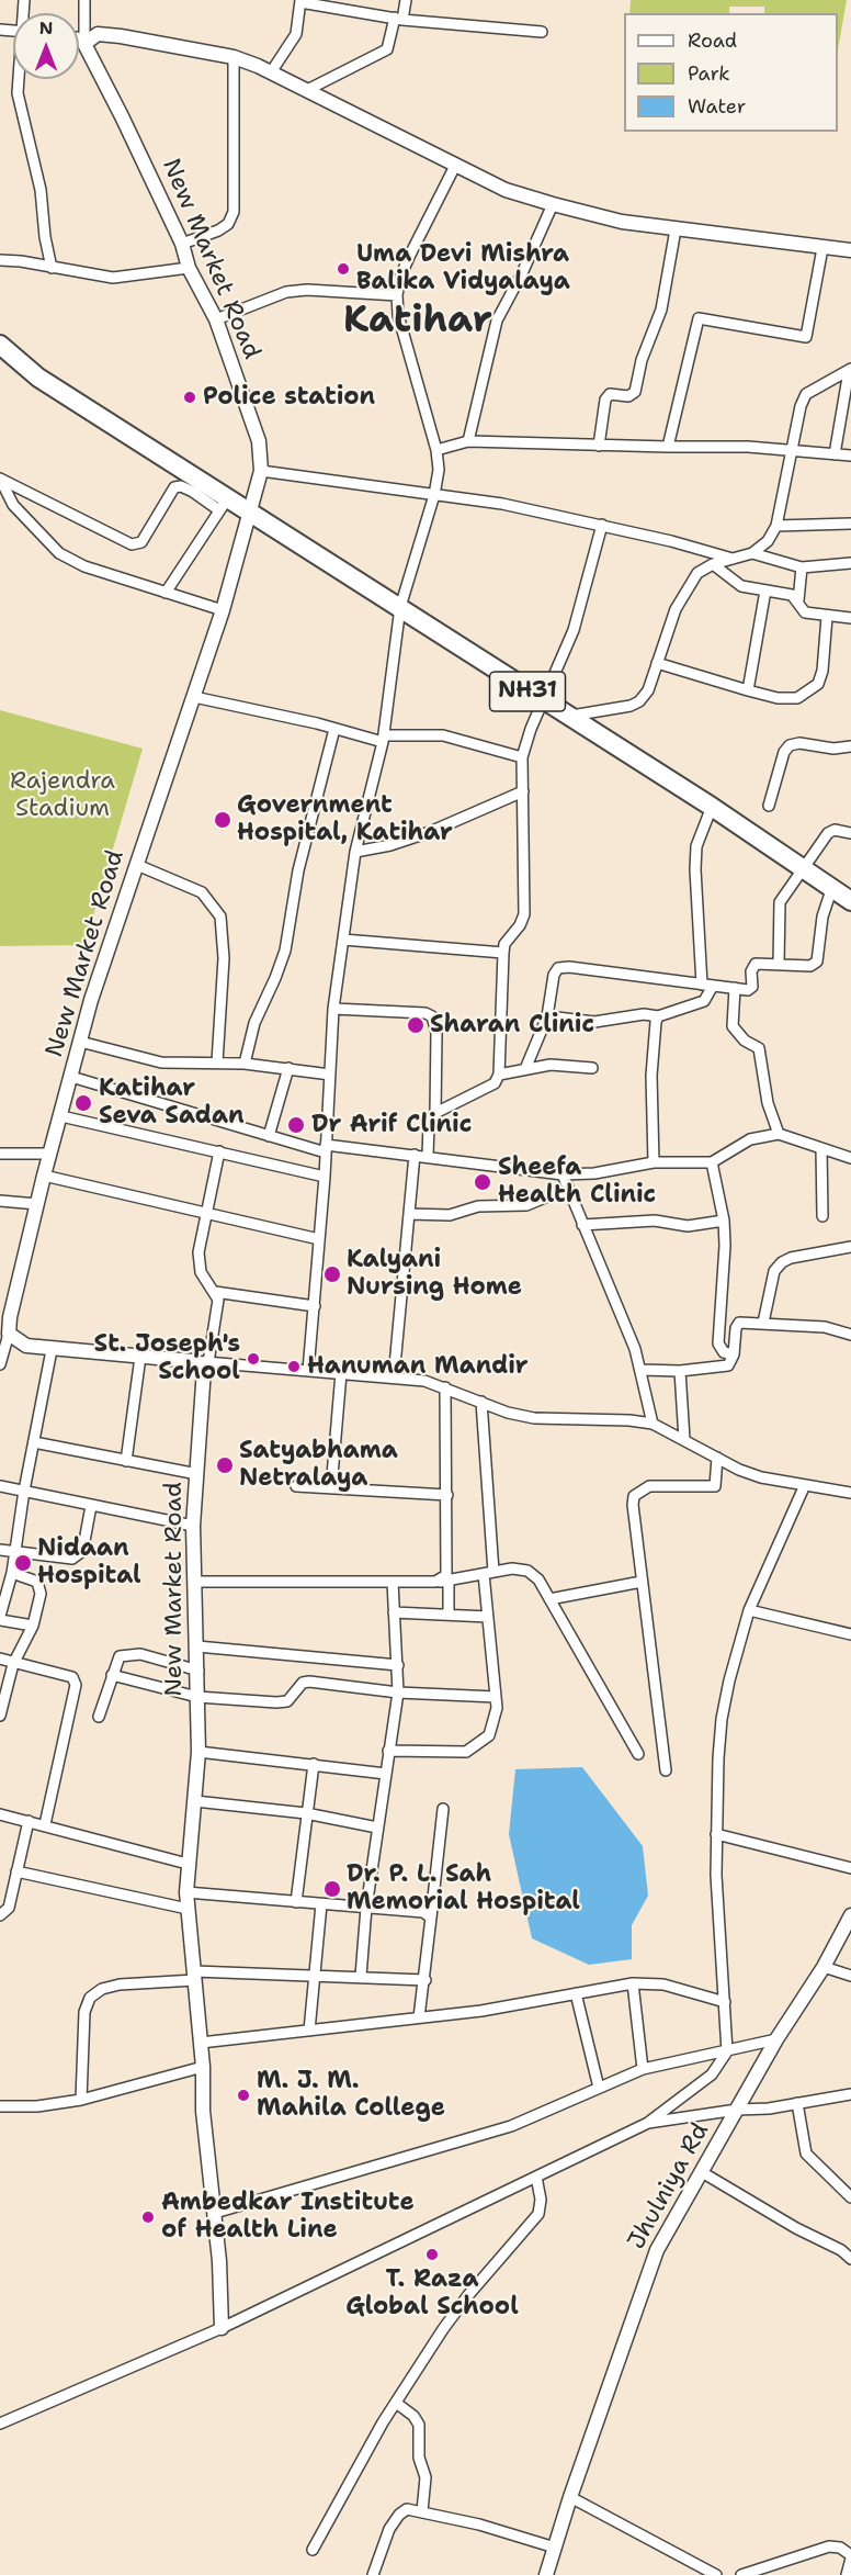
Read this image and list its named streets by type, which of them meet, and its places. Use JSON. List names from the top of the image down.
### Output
{
  "streets": {
    "highway": ["NH31"],
    "street": ["New Market Road", "Jhulniya Rd"]
  },
  "crossings": [
    ["New Market Road", "NH31"]
  ],
  "districts": ["Katihar"],
  "parks": ["Rajendra Stadium"],
  "places": [
    "Uma Devi Mishra Balika Vidyalaya",
    "Police station",
    "Government Hospital, Katihar",
    "Sharan Clinic",
    "Katihar Seva Sadan",
    "Dr Arif Clinic",
    "Sheefa Health Clinic",
    "Kalyani Nursing Home",
    "St. Joseph's School",
    "Hanuman Mandir",
    "Satyabhama Netralaya",
    "Nidaan Hospital",
    "Dr. P. L. Sah Memorial Hospital",
    "M. J. M. Mahila College",
    "Ambedkar Institute of Health Line",
    "T. Raza Global School"
  ],
  "legend": ["Road", "Park", "Water"],
  "north": "top"
}
